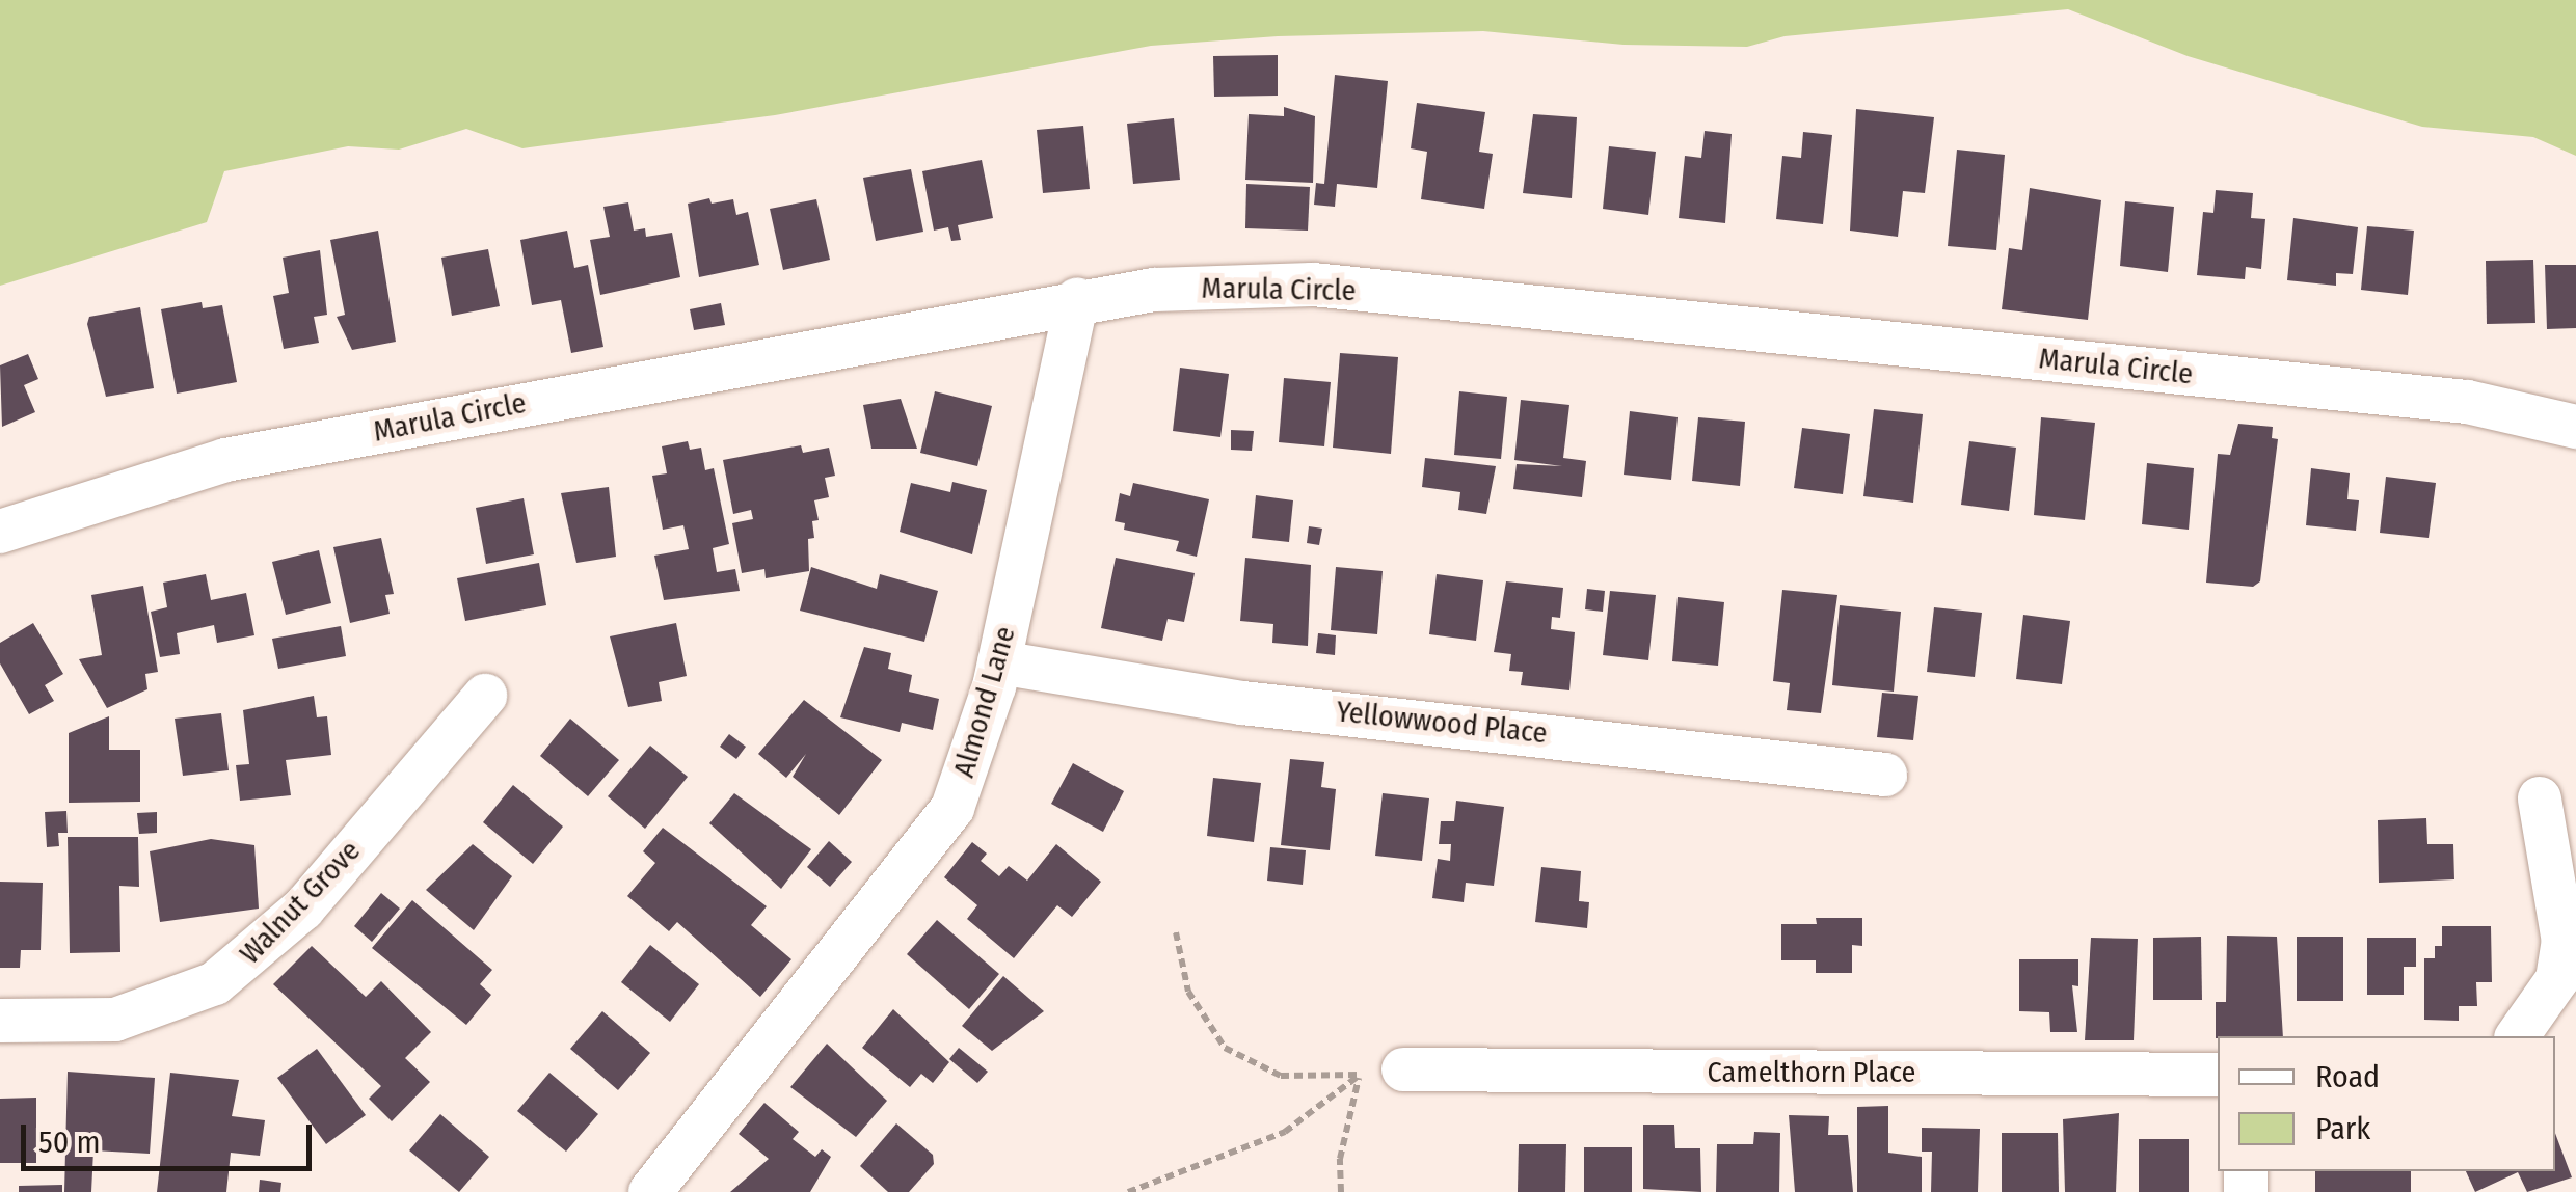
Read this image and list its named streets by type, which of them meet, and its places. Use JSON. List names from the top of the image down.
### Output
{
  "streets": {
    "street": [
      "Marula Circle",
      "Almond Lane",
      "Yellowwood Place",
      "Walnut Grove",
      "Camelthorn Place"
    ]
  },
  "crossings": [
    ["Marula Circle", "Almond Lane"],
    ["Almond Lane", "Yellowwood Place"]
  ],
  "legend": ["Road", "Park"],
  "scale_bar": "50 m"
}
